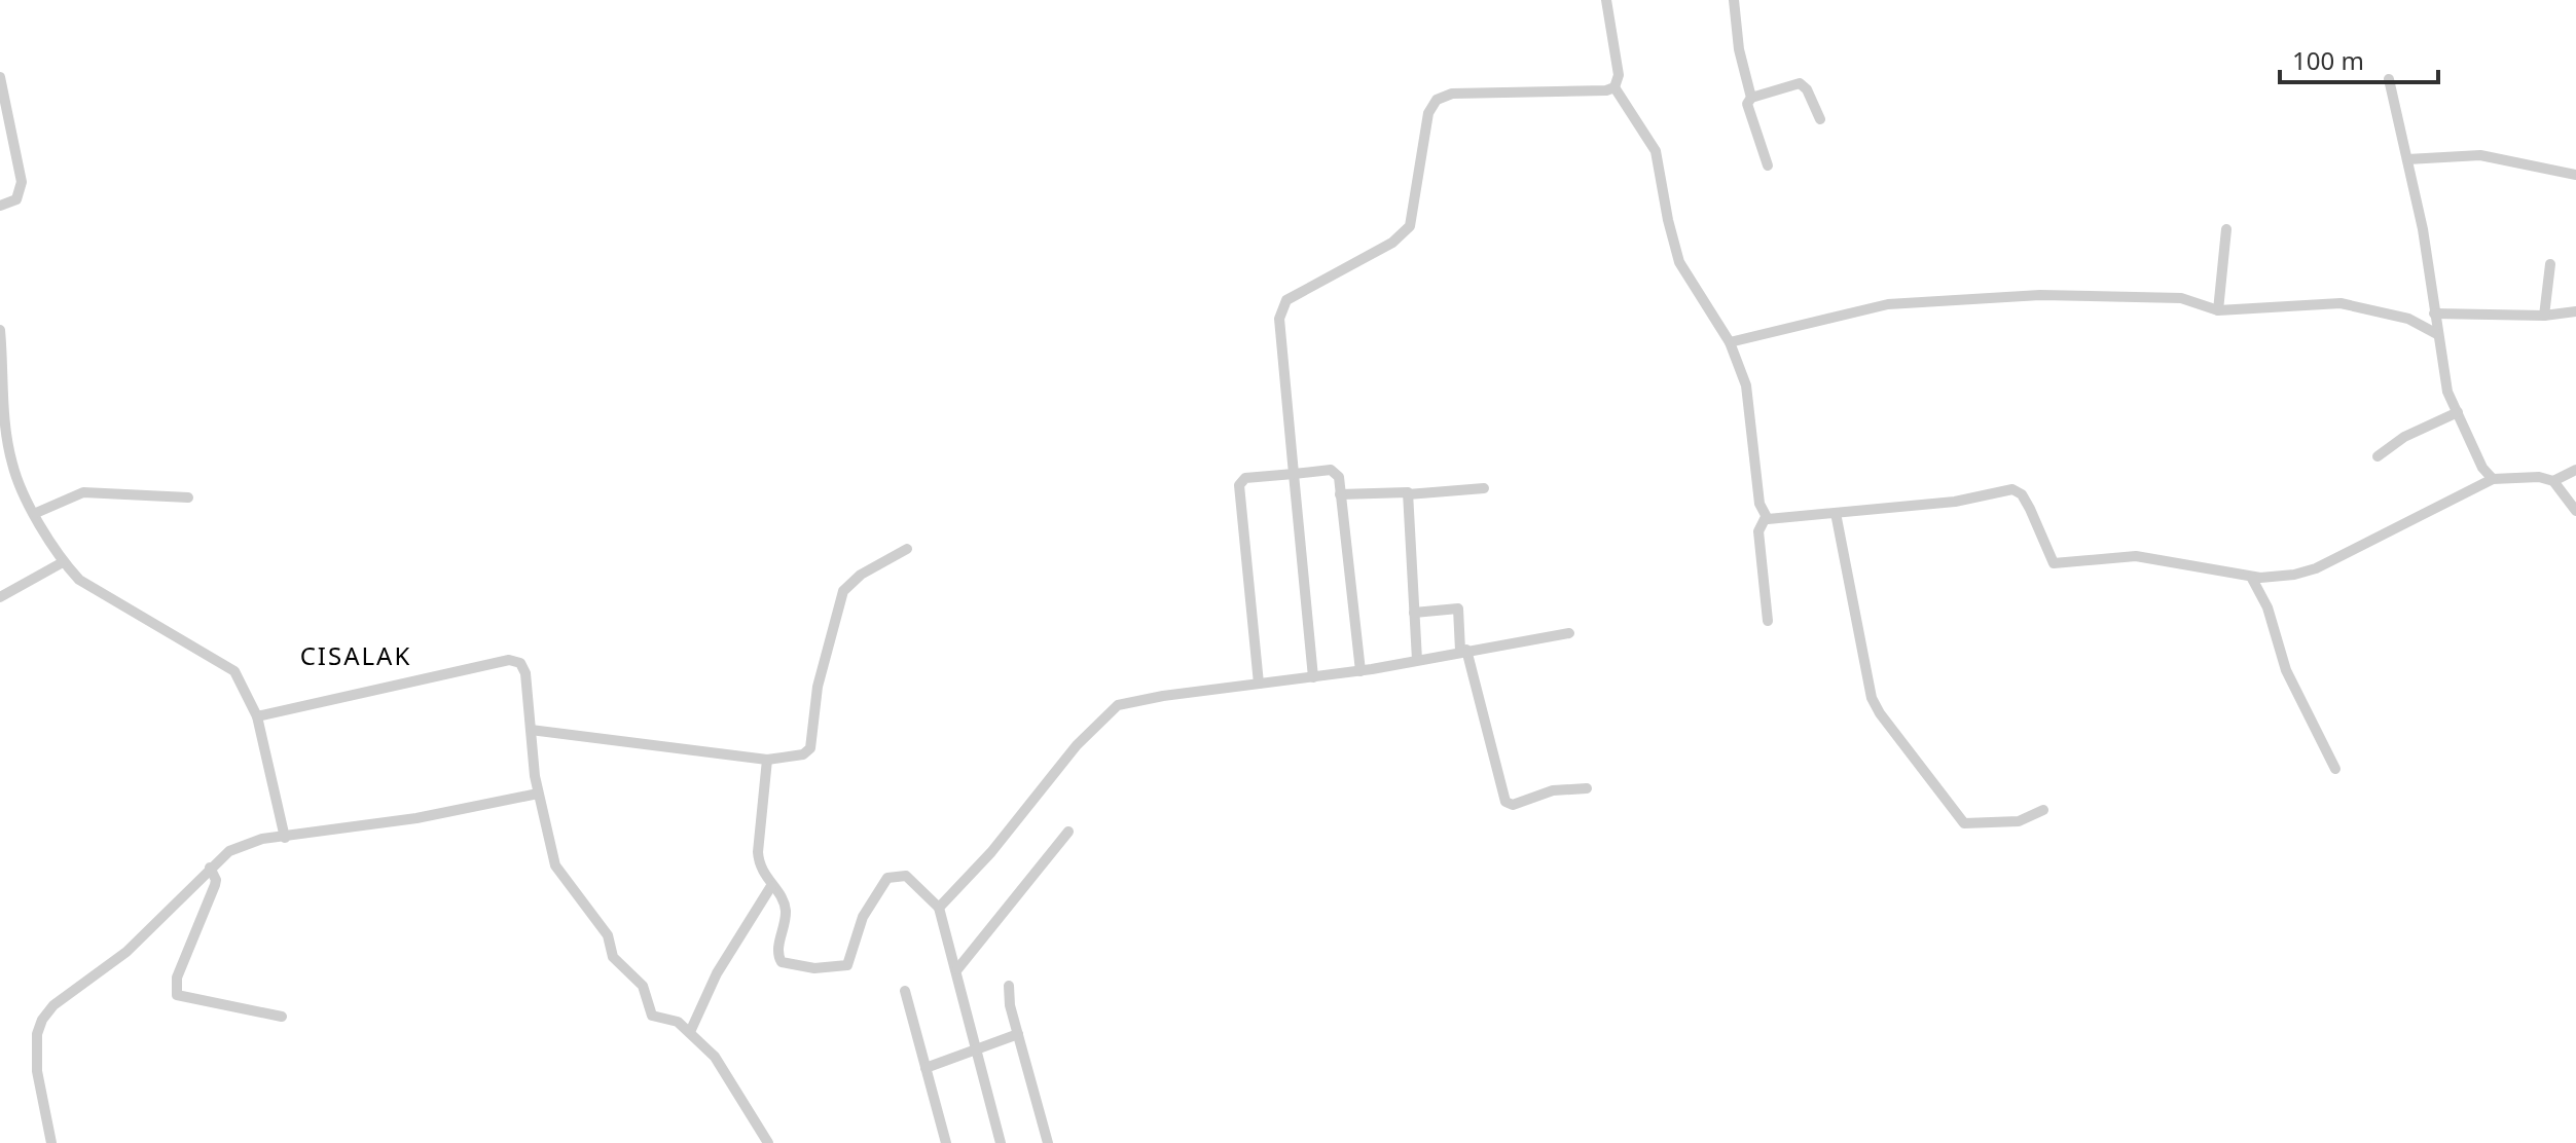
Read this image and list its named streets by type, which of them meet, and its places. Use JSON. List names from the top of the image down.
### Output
{
  "districts": ["CISALAK"],
  "scale_bar": "100 m"
}
